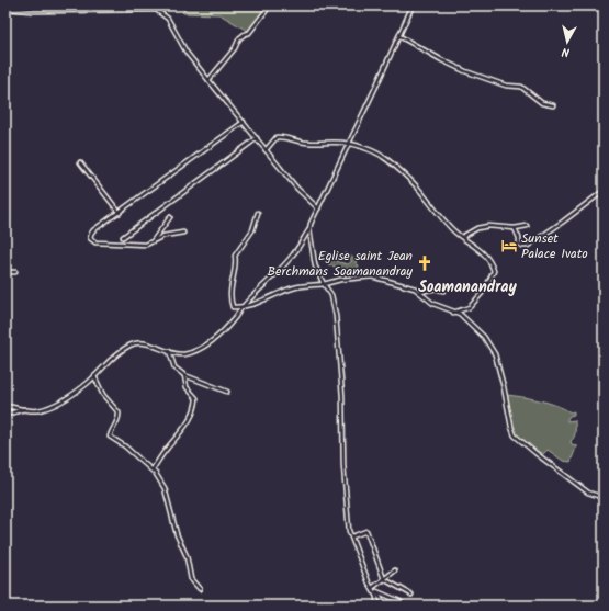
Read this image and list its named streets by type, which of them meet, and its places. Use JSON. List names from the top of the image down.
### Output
{
  "districts": ["Soamanandray"],
  "places": {
    "hotel": ["Sunset Palace Ivato"],
    "church": ["Eglise saint Jean Berchmans Soamanandray"]
  },
  "north": "bottom"
}
